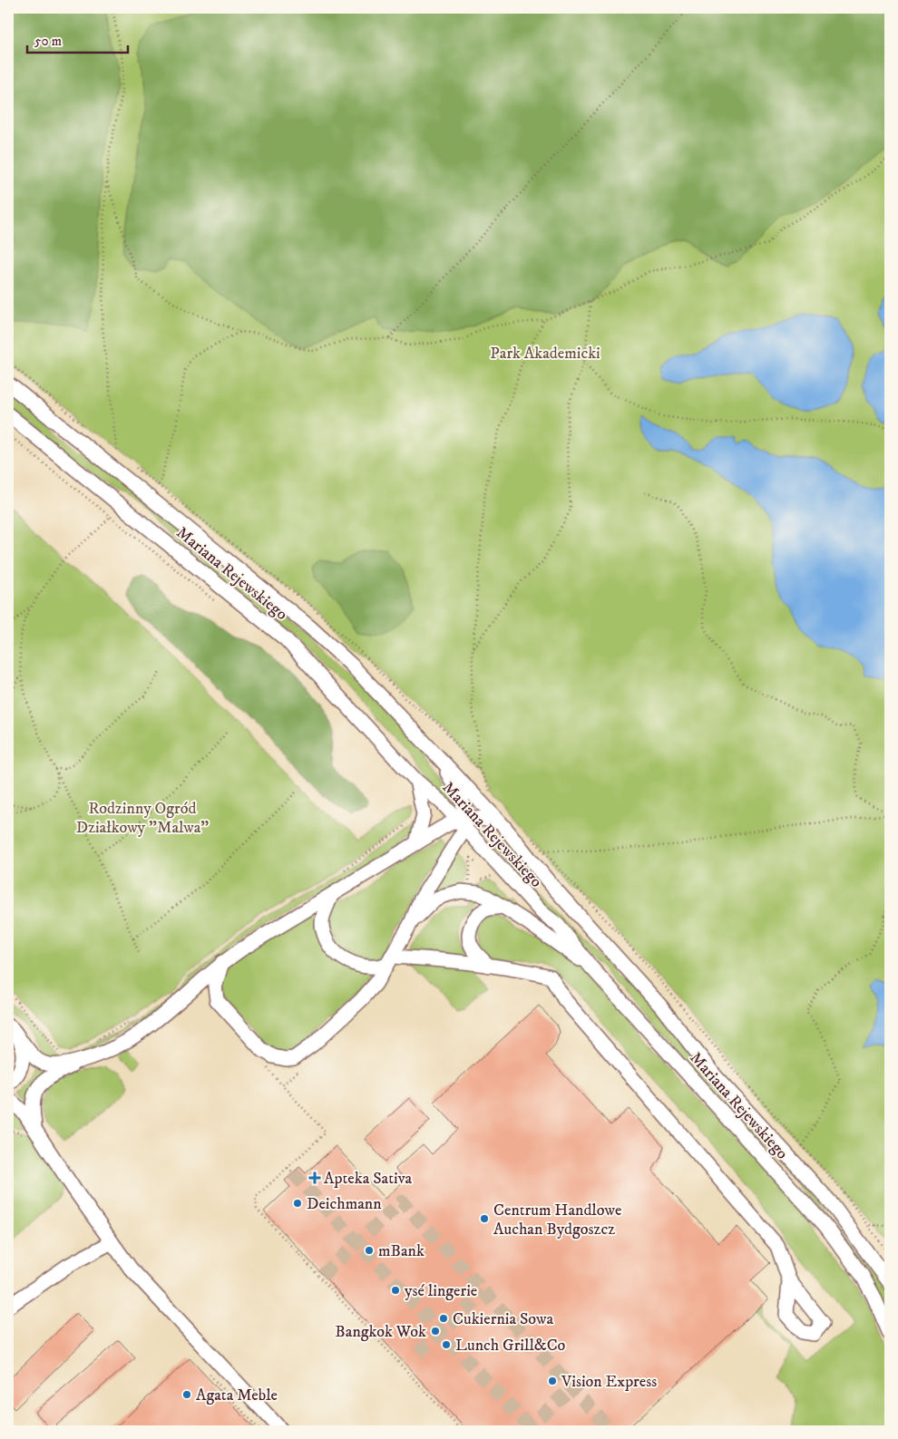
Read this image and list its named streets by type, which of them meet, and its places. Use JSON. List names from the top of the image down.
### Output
{
  "streets": {
    "street": ["Mariana Rejewskiego"]
  },
  "parks": ["Park Akademicki", "Rodzinny Ogród Działkowy \"Malwa\""],
  "places": {
    "health": ["Apteka Sativa"],
    "other": [
      "Deichmann",
      "Centrum Handlowe Auchan Bydgoszcz",
      "mBank",
      "ysé lingerie",
      "Cukiernia Sowa",
      "Bangkok Wok",
      "Lunch Grill&Co",
      "Vision Express",
      "Agata Meble"
    ]
  },
  "scale_bar": "50 m"
}
